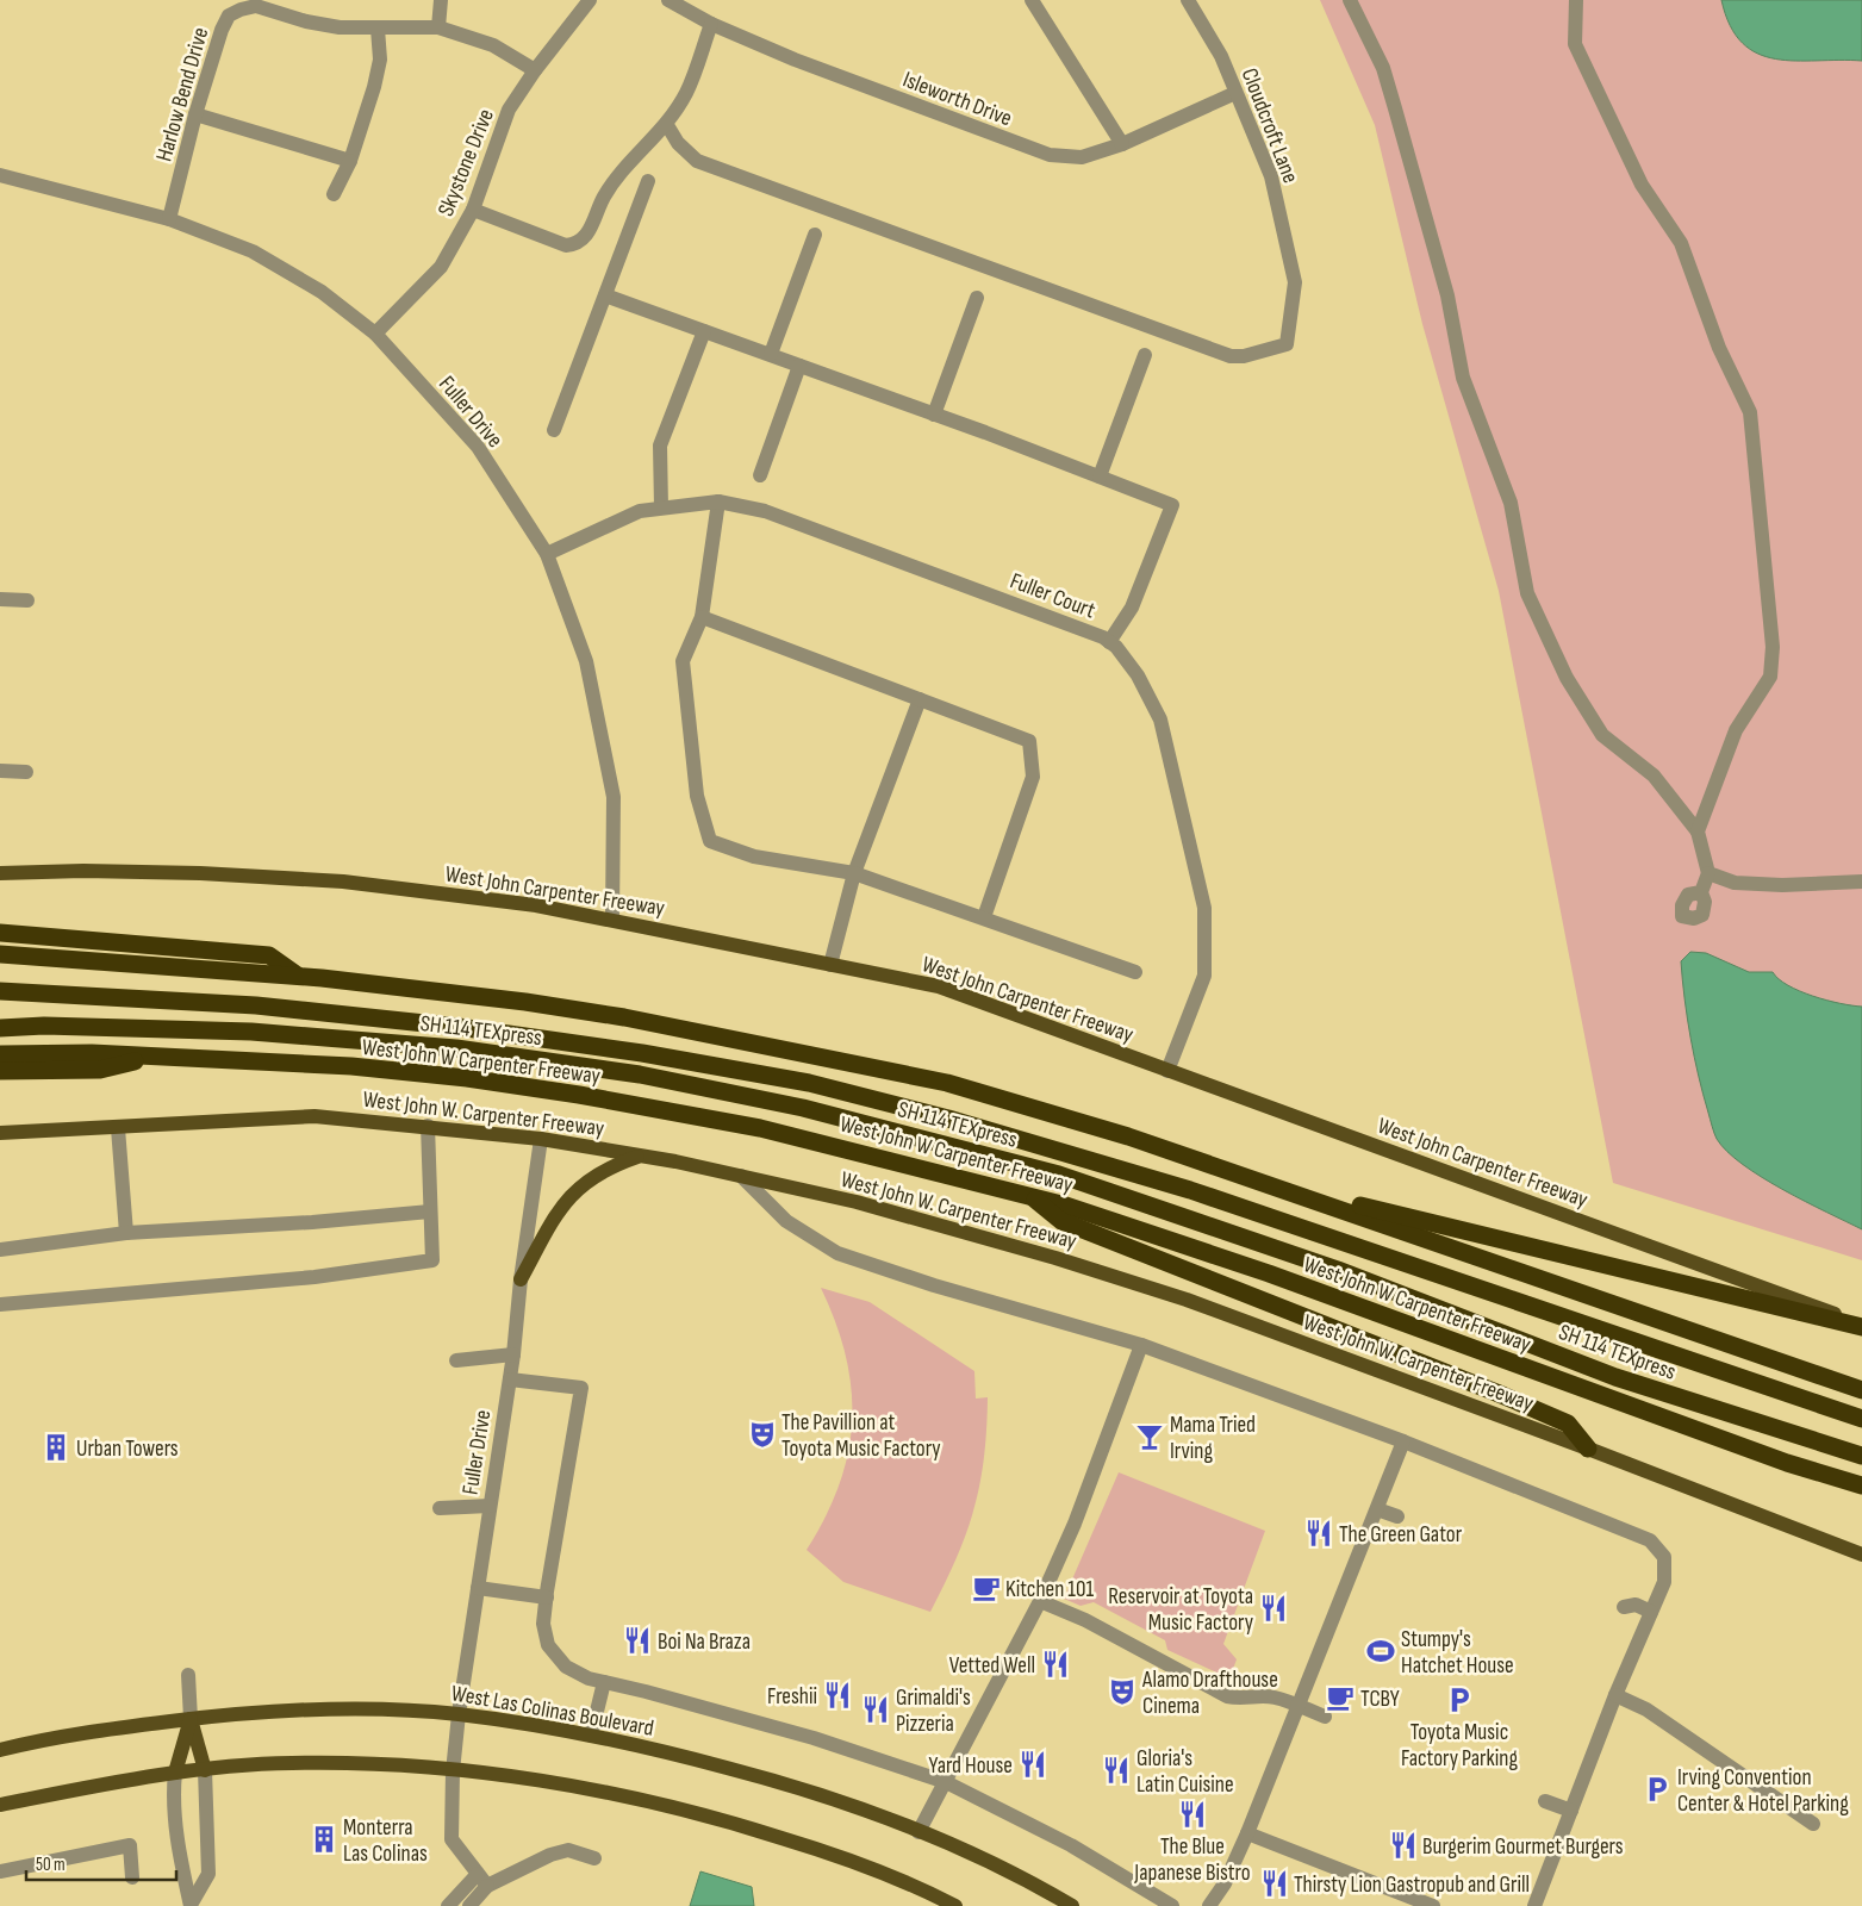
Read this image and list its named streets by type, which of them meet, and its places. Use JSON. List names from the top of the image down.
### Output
{
  "streets": {
    "highway": ["SH 114 TEXpress", "West John W Carpenter Freeway"],
    "main road": ["West John Carpenter Freeway", "West John W. Carpenter Freeway", "West Las Colinas Boulevard"],
    "street": [
      "Harlow Bend Drive",
      "Isleworth Drive",
      "Cloudcroft Lane",
      "Skystone Drive",
      "Fuller Drive",
      "Fuller Court"
    ]
  },
  "crossings": [
    ["Harlow Bend Drive", "Skystone Drive"],
    ["Harlow Bend Drive", "Fuller Drive"],
    ["Isleworth Drive", "Cloudcroft Lane"],
    ["Skystone Drive", "Fuller Drive"],
    ["Fuller Drive", "Fuller Court"],
    ["Fuller Drive", "West John Carpenter Freeway"],
    ["Fuller Drive", "West John W. Carpenter Freeway"],
    ["Fuller Drive", "West Las Colinas Boulevard"],
    ["Fuller Court", "West John Carpenter Freeway"]
  ],
  "places": {
    "theatre": ["The Pavillion at Toyota Music Factory", "Alamo Drafthouse Cinema"],
    "bar": ["Mama Tried Irving"],
    "building": ["Urban Towers", "Monterra Las Colinas"],
    "restaurant": [
      "The Green Gator",
      "Reservoir at Toyota Music Factory",
      "Boi Na Braza",
      "Vetted Well",
      "Freshii",
      "Grimaldi's Pizzeria",
      "Yard House",
      "Gloria's Latin Cuisine",
      "The Blue Japanese Bistro",
      "Burgerim Gourmet Burgers",
      "Thirsty Lion Gastropub and Grill"
    ],
    "cafe": ["Kitchen 101", "TCBY"],
    "sports": ["Stumpy's Hatchet House"],
    "parking": ["Toyota Music Factory Parking", "Irving Convention Center & Hotel Parking"]
  },
  "scale_bar": "50 m"
}
